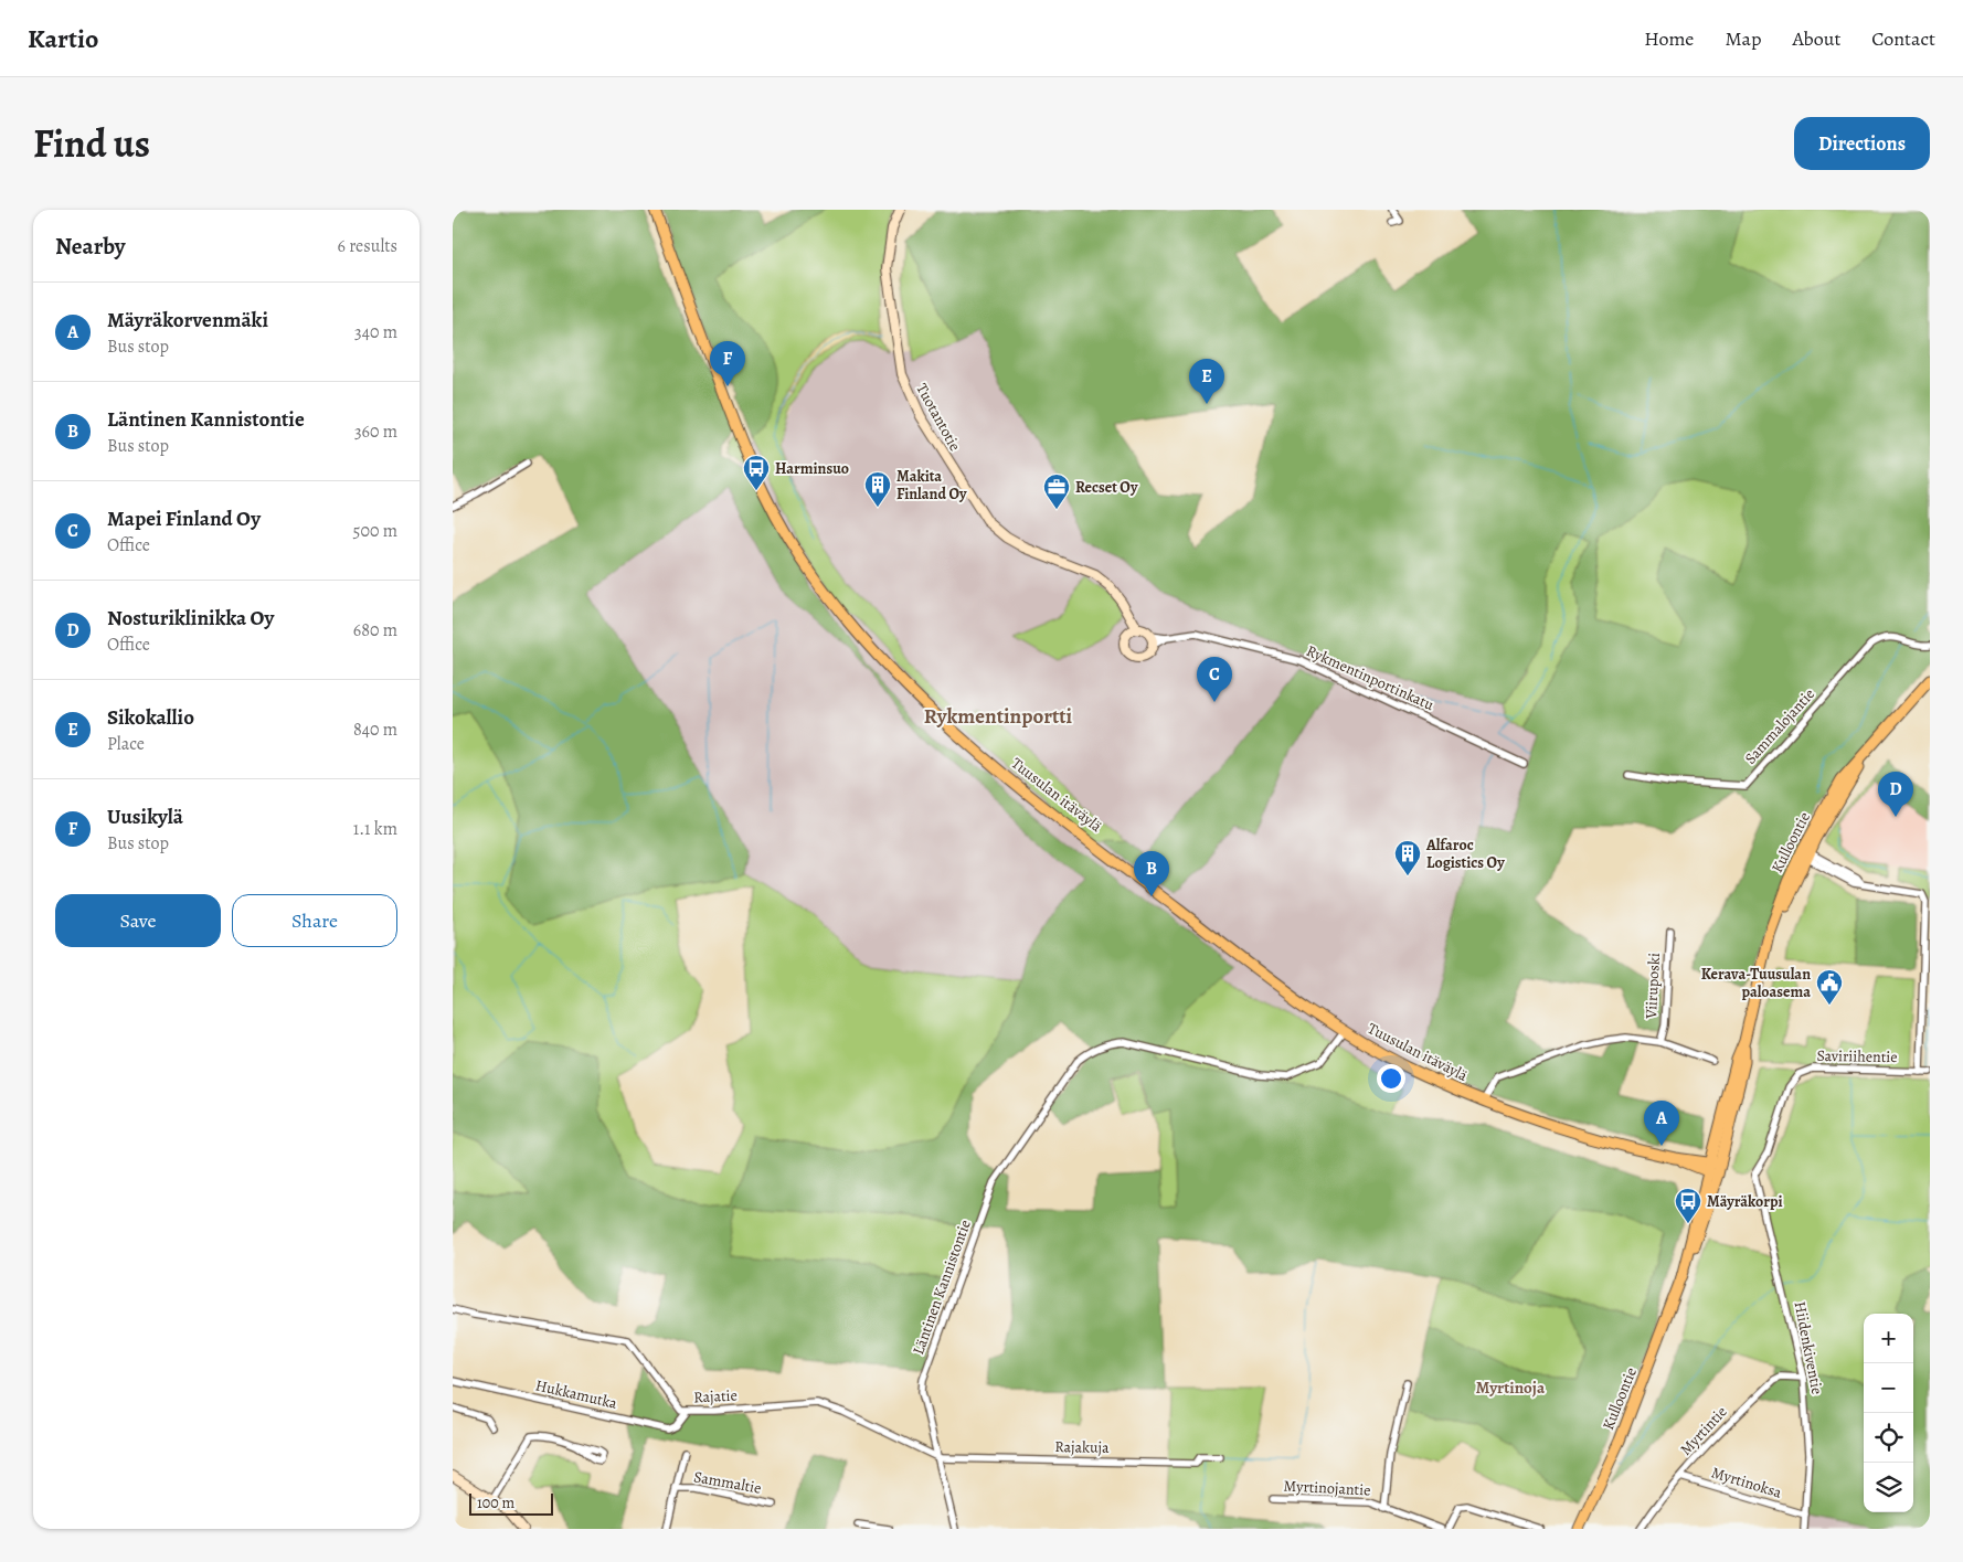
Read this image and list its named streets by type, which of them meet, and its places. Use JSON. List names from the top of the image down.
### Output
{
  "streets": {
    "main road": ["Tuusulan itäväylä", "Kulloontie"],
    "street": [
      "Tuotantotie",
      "Rykmentinportinkatu",
      "Sammalojantie",
      "Viiruposki",
      "Saviriihentie",
      "Läntinen Kannistontie",
      "Hiidenkiventie",
      "Hukkamutka",
      "Rajatie",
      "Myrtintie",
      "Rajakuja",
      "Sammaltie",
      "Myrtinoksa",
      "Myrtinojantie"
    ]
  },
  "crossings": [
    ["Tuotantotie", "Rykmentinportinkatu"],
    ["Tuusulan itäväylä", "Kulloontie"],
    ["Tuusulan itäväylä", "Läntinen Kannistontie"],
    ["Saviriihentie", "Hiidenkiventie"],
    ["Läntinen Kannistontie", "Rajatie"],
    ["Läntinen Kannistontie", "Rajakuja"],
    ["Hiidenkiventie", "Myrtintie"],
    ["Hiidenkiventie", "Myrtinoksa"],
    ["Hukkamutka", "Rajatie"],
    ["Rajatie", "Rajakuja"],
    ["Myrtintie", "Myrtinoksa"]
  ],
  "districts": ["Rykmentinportti", "Myrtinoja"],
  "places": {
    "bus stop": ["Harminsuo", "Mäyräkorpi"],
    "building": ["Makita Finland Oy", "Alfaroc Logistics Oy"],
    "office": ["Recset Oy"],
    "public building": ["Kerava-Tuusulan paloasema"]
  },
  "scale_bar": "100 m",
  "page": {
    "header": "Kartio",
    "nav": [
      "Home",
      "Map",
      "About",
      "Contact"
    ],
    "title": "Find us",
    "buttons": [
      "Directions",
      ["Save", "Share"]
    ],
    "heading": ["Nearby", "6 results"],
    "list": [
      {
        "mark": "A",
        "name": "Mäyräkorvenmäki",
        "note": "Bus stop",
        "value": "340 m"
      },
      {
        "mark": "B",
        "name": "Läntinen Kannistontie",
        "note": "Bus stop",
        "value": "360 m"
      },
      {
        "mark": "C",
        "name": "Mapei Finland Oy",
        "note": "Office",
        "value": "500 m"
      },
      {
        "mark": "D",
        "name": "Nosturiklinikka Oy",
        "note": "Office",
        "value": "680 m"
      },
      {
        "mark": "E",
        "name": "Sikokallio",
        "note": "Place",
        "value": "840 m"
      },
      {
        "mark": "F",
        "name": "Uusikylä",
        "note": "Bus stop",
        "value": "1.1 km"
      }
    ],
    "pins": [
      "F",
      "E",
      "C",
      "D",
      "B",
      "A"
    ],
    "map_buttons": ["+", "−"],
    "scale": "100 m"
  }
}
